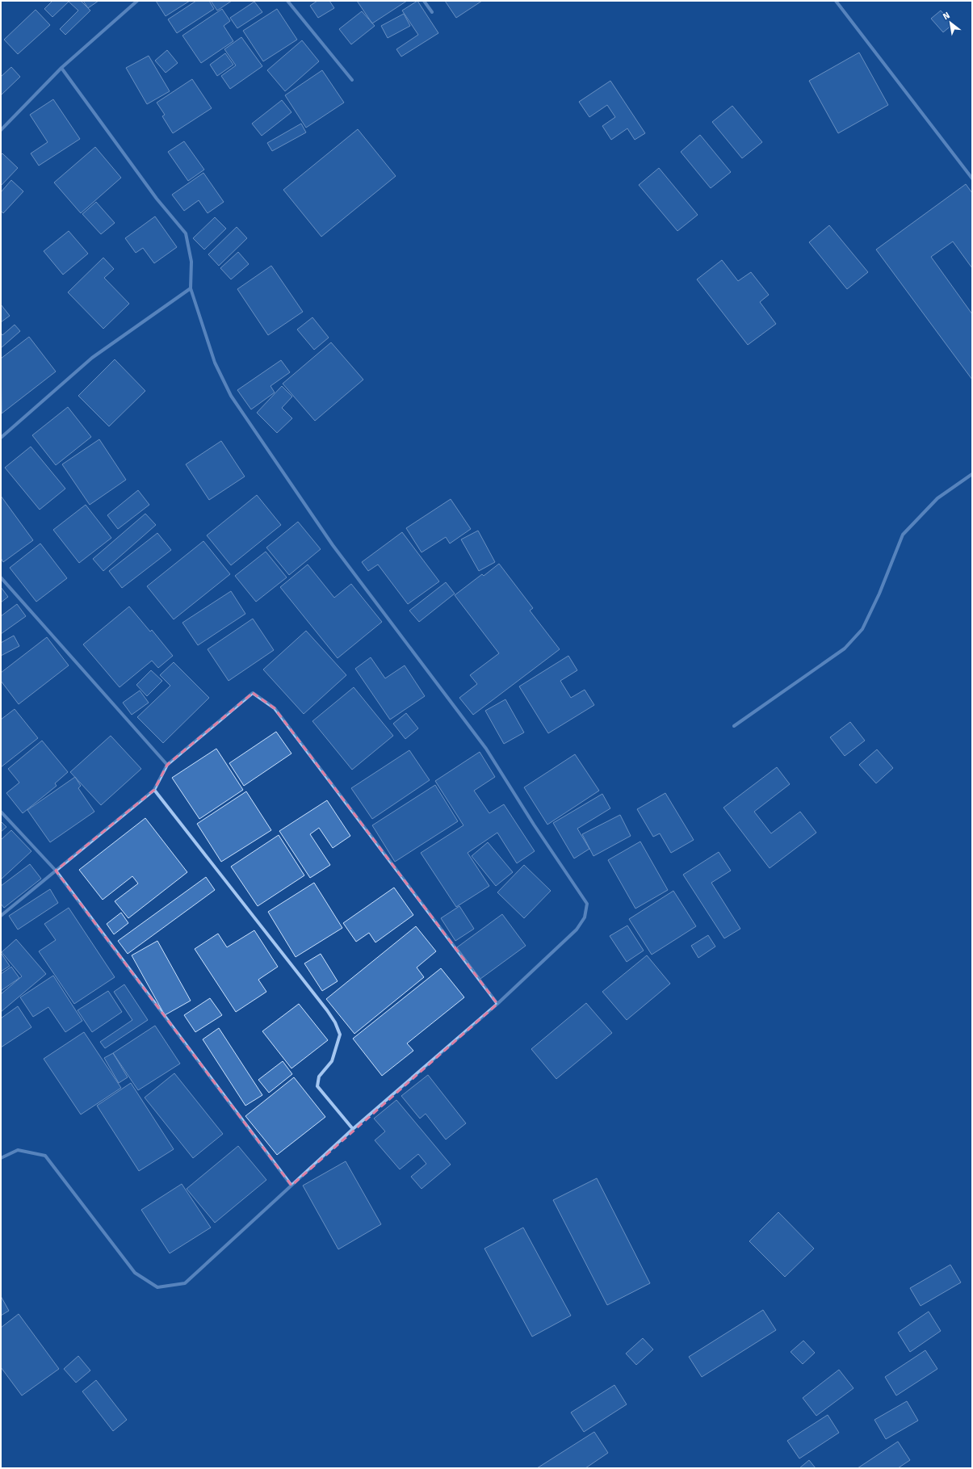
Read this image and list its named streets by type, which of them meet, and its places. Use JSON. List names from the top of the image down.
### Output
{
  "north": "top left"
}
